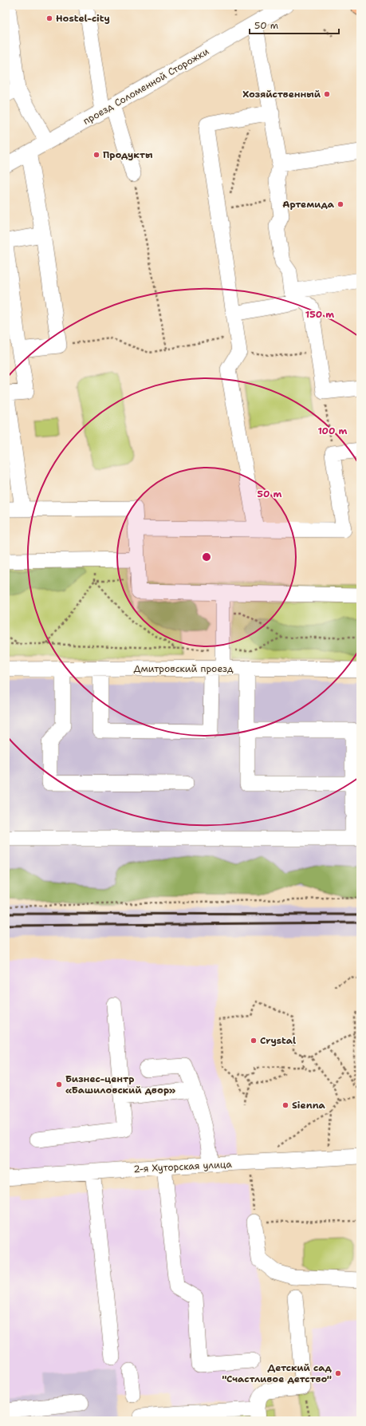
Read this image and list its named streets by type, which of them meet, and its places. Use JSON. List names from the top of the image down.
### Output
{
  "streets": {
    "street": ["проезд Соломенной Сторожки", "Дмитровский проезд", "2-я Хуторская улица"]
  },
  "places": [
    "Hostel-city",
    "Хозяйственный",
    "Продукты",
    "Артемида",
    "Crystal",
    "Бизнес-центр «Башиловский двор»",
    "Sienna",
    "Детский сад \"Счастливое детство\""
  ],
  "scale_bar": "50 m",
  "rings": ["150 m", "100 m", "50 m"]
}
